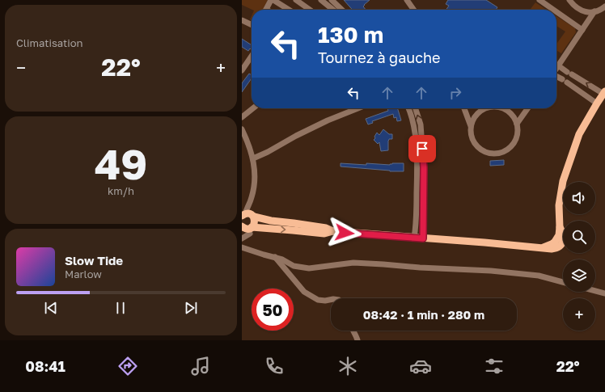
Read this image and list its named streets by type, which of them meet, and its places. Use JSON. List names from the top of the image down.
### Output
{
  "page": {
    "tile": [
      "Climatisation",
      ["49", "km/h"]
    ],
    "turn": ["130 m", "Tournez à gauche"],
    "heat": ["−", "22°", "+"],
    "map_buttons": "+",
    "song": ["Slow Tide", "Marlow"],
    "limit": "50",
    "trip": "08:42 · 1 min · 280 m",
    "tabs": ["08:41", "22°"]
  }
}
